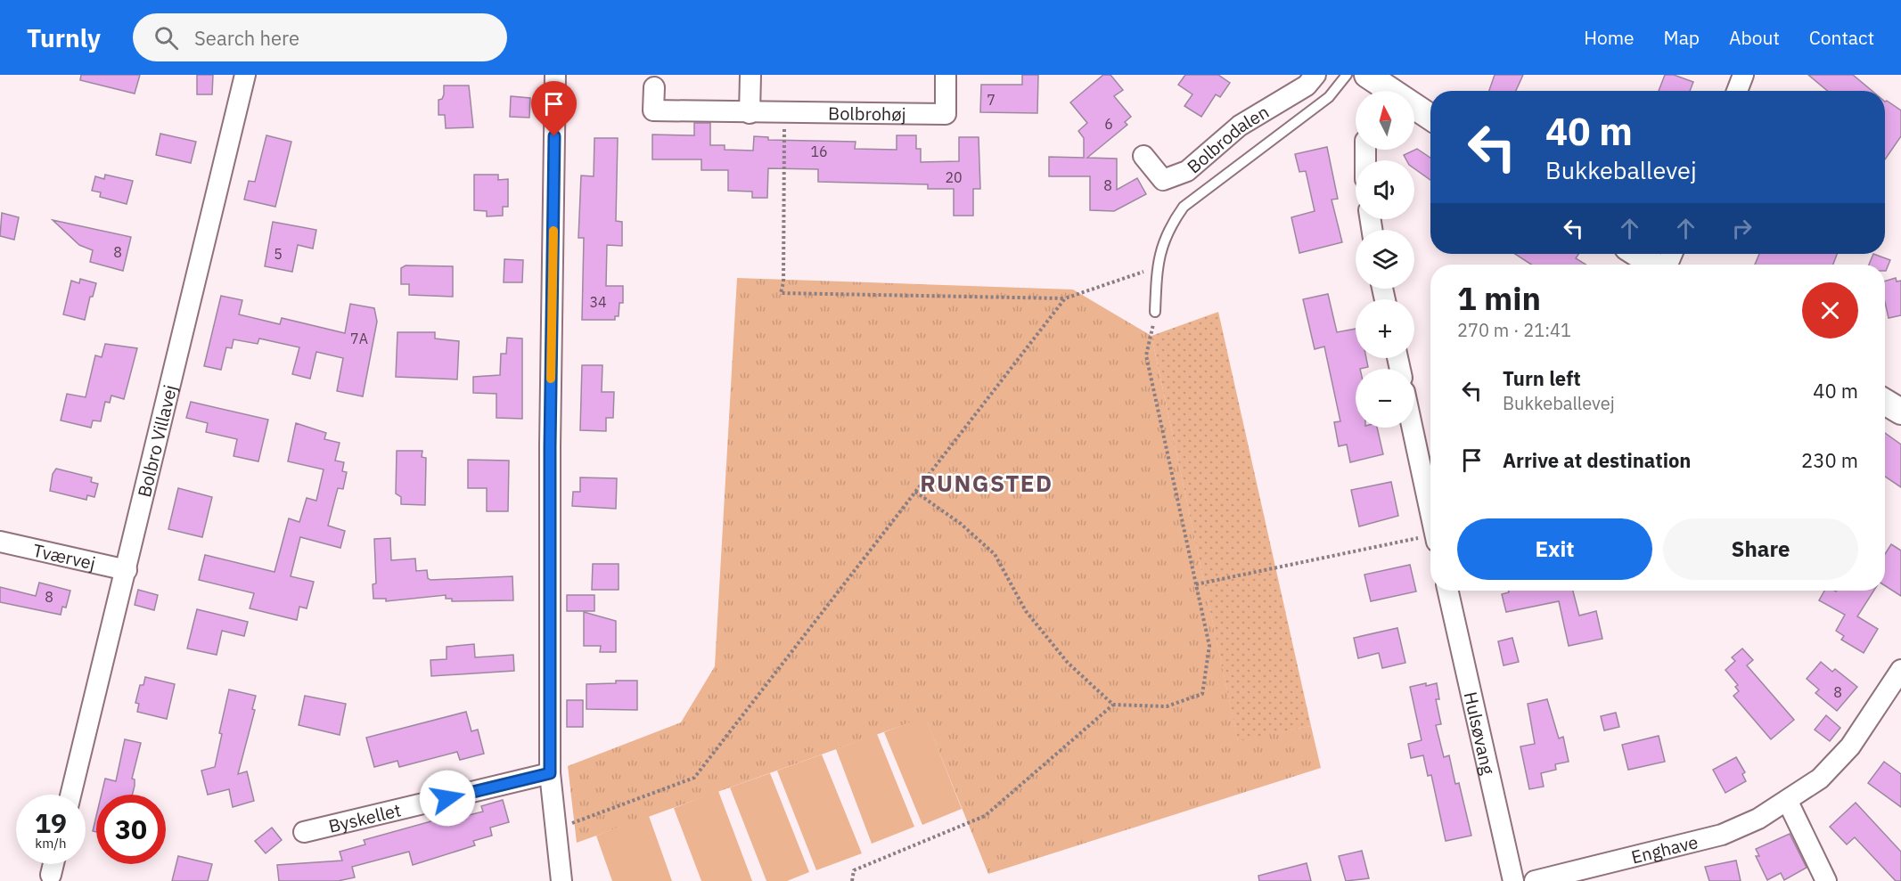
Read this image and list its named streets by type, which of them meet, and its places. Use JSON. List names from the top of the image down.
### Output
{
  "streets": {
    "street": [
      "Bolbrohøj",
      "Bolbrodalen",
      "Bolbro Villavej",
      "Tværvej",
      "Hulsøvang",
      "Byskellet",
      "Enghave"
    ]
  },
  "crossings": [
    ["Bolbro Villavej", "Tværvej"]
  ],
  "districts": ["RUNGSTED"],
  "house_numbers": [
    "7",
    "6",
    "16",
    "20",
    "8",
    "8",
    "5",
    "34",
    "7A",
    "8",
    "8"
  ],
  "north": "top",
  "page": {
    "header": "Turnly",
    "search": "Search here",
    "nav": [
      "Home",
      "Map",
      "About",
      "Contact"
    ],
    "map_buttons": ["+", "−"],
    "turn": ["40 m", "Bukkeballevej"],
    "heading": ["1 min", "270 m · 21:41"],
    "list": [
      {
        "name": "Turn left",
        "note": "Bukkeballevej",
        "value": "40 m"
      },
      {
        "name": "Arrive at destination",
        "value": "230 m"
      }
    ],
    "buttons": ["Exit", "Share"],
    "speed": "19 km/h",
    "limit": "30"
  }
}
